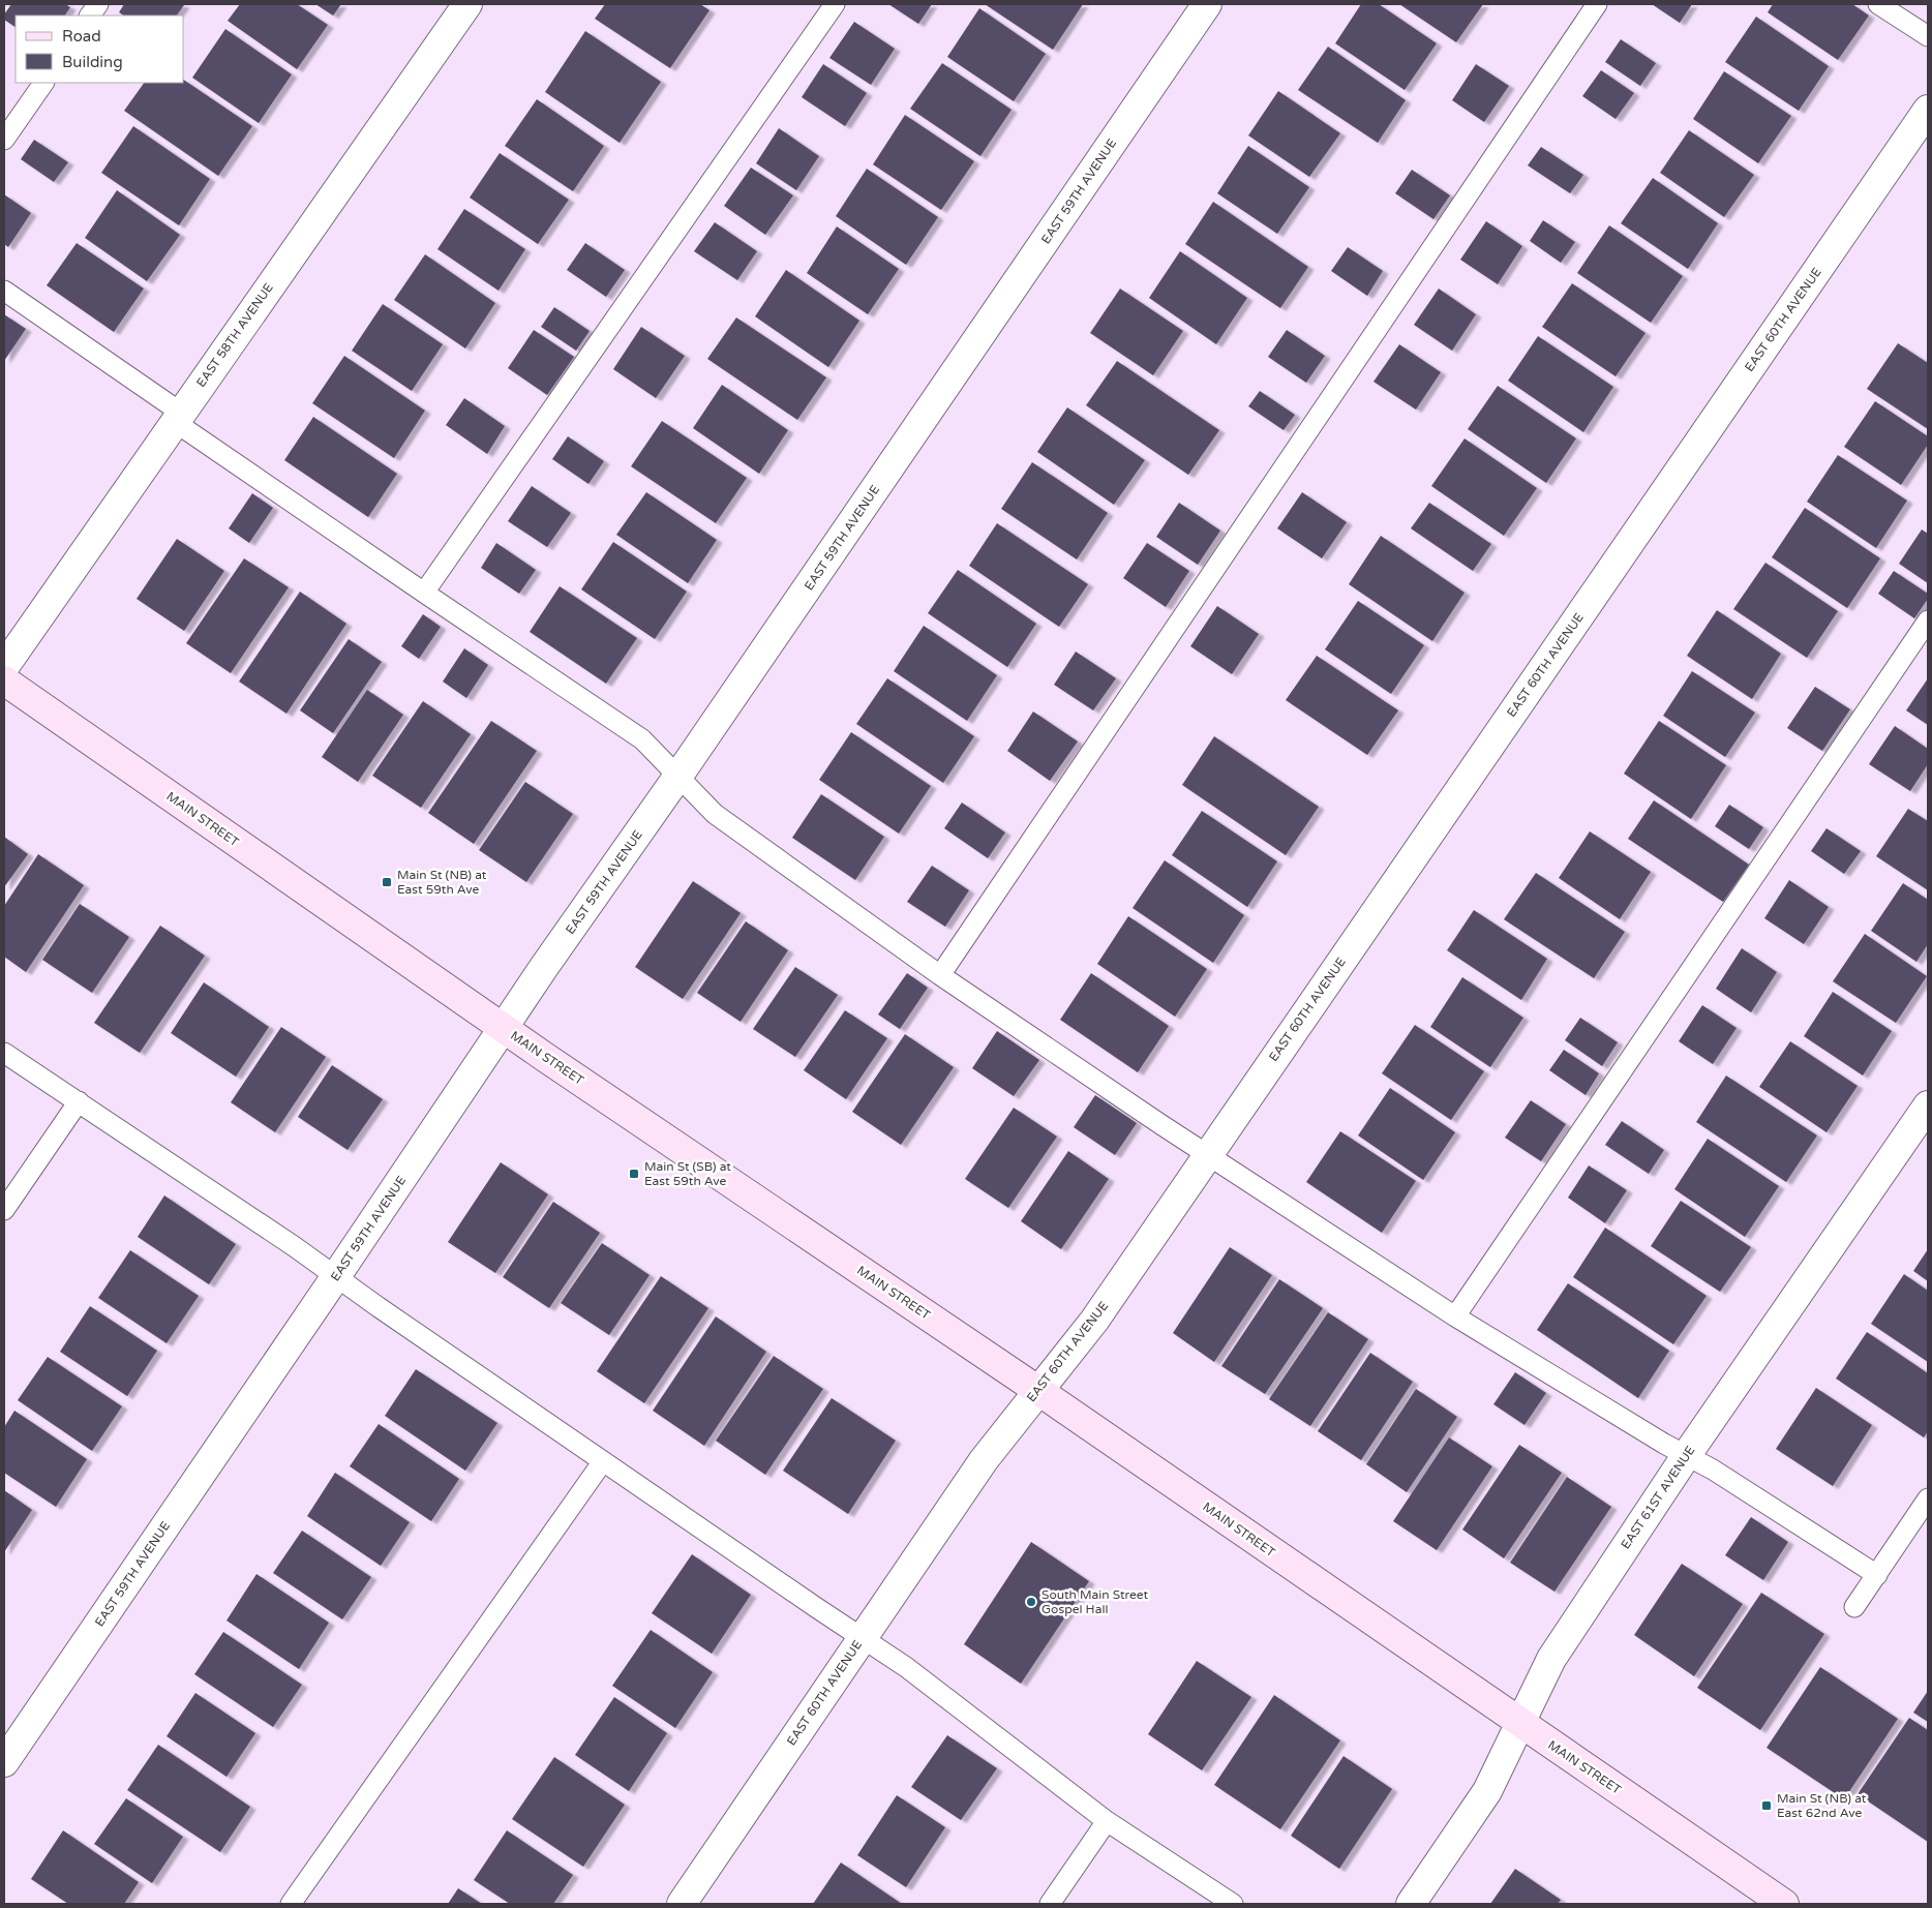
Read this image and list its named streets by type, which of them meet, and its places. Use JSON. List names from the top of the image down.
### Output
{
  "streets": {
    "main road": ["MAIN STREET"],
    "street": [
      "EAST 59TH AVENUE",
      "EAST 60TH AVENUE",
      "EAST 58TH AVENUE",
      "EAST 61ST AVENUE"
    ]
  },
  "crossings": [
    ["EAST 59TH AVENUE", "MAIN STREET"],
    ["EAST 60TH AVENUE", "MAIN STREET"],
    ["MAIN STREET", "EAST 61ST AVENUE"]
  ],
  "places": {
    "transit": ["Main St (NB) at East 59th Ave", "Main St (SB) at East 59th Ave", "Main St (NB) at East 62nd Ave"],
    "other": ["South Main Street Gospel Hall"]
  },
  "legend": ["Road", "Building"]
}
